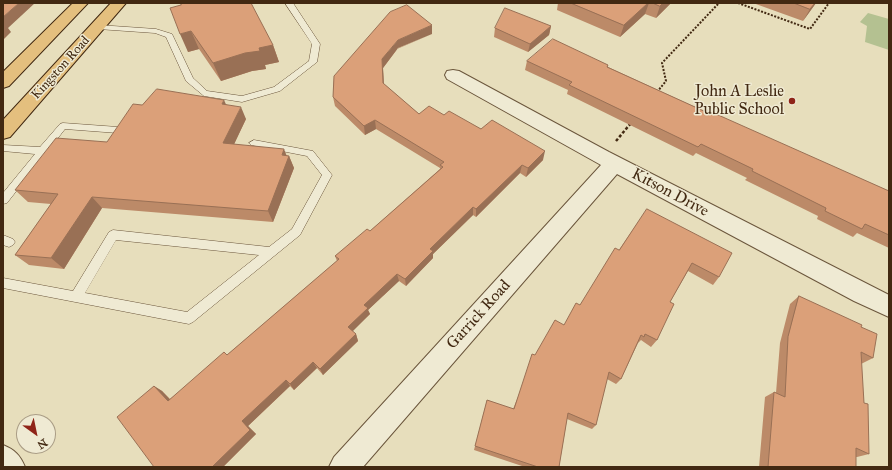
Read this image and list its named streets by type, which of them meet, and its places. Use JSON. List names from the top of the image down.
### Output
{
  "streets": {
    "main road": ["Kingston Road"],
    "street": ["Kitson Drive", "Garrick Road"]
  },
  "crossings": [
    ["Kitson Drive", "Garrick Road"]
  ],
  "places": ["John A Leslie Public School"],
  "north": "bottom right"
}
